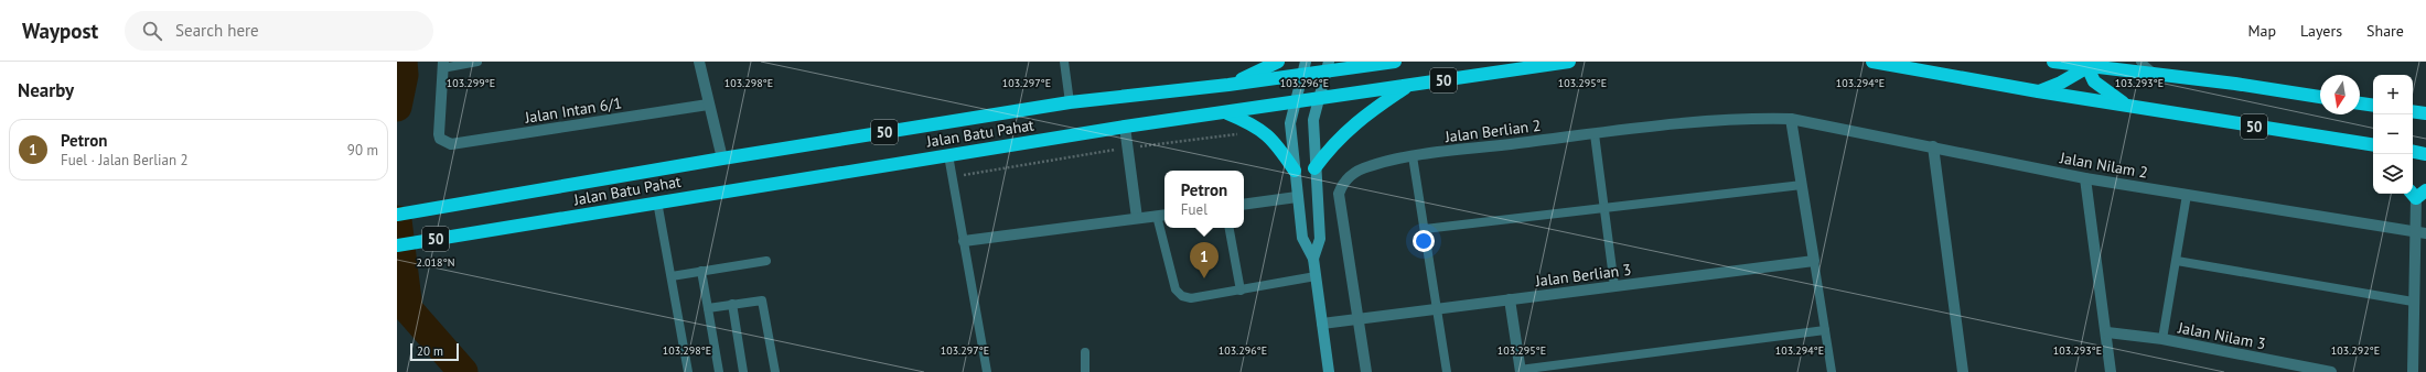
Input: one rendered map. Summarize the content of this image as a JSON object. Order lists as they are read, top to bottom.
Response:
{
  "streets": {
    "highway": ["50", "Jalan Batu Pahat"],
    "street": [
      "Jalan Intan 6/1",
      "Jalan Berlian 2",
      "Jalan Nilam 2",
      "Jalan Berlian 3",
      "Jalan Nilam 3"
    ]
  },
  "crossings": [
    ["Jalan Berlian 2", "Jalan Nilam 2"],
    ["Jalan Berlian 2", "Jalan Berlian 3"]
  ],
  "scale_bar": "20 m",
  "north": "bottom",
  "page": {
    "header": "Waypost",
    "search": "Search here",
    "nav": ["Map", "Layers", "Share"],
    "heading": "Nearby",
    "map_buttons": ["+", "−"],
    "list": [
      {
        "mark": "1",
        "name": "Petron",
        "note": "Fuel · Jalan Berlian 2",
        "value": "90 m"
      }
    ],
    "popup": ["Petron", "Fuel"],
    "pins": "1",
    "scale": "20 m"
  },
  "coordinates": [
    "103.299°E",
    "103.298°E",
    "103.297°E",
    "103.296°E",
    "103.295°E",
    "103.294°E",
    "103.293°E",
    "2.018°N",
    "103.292°E"
  ]
}
